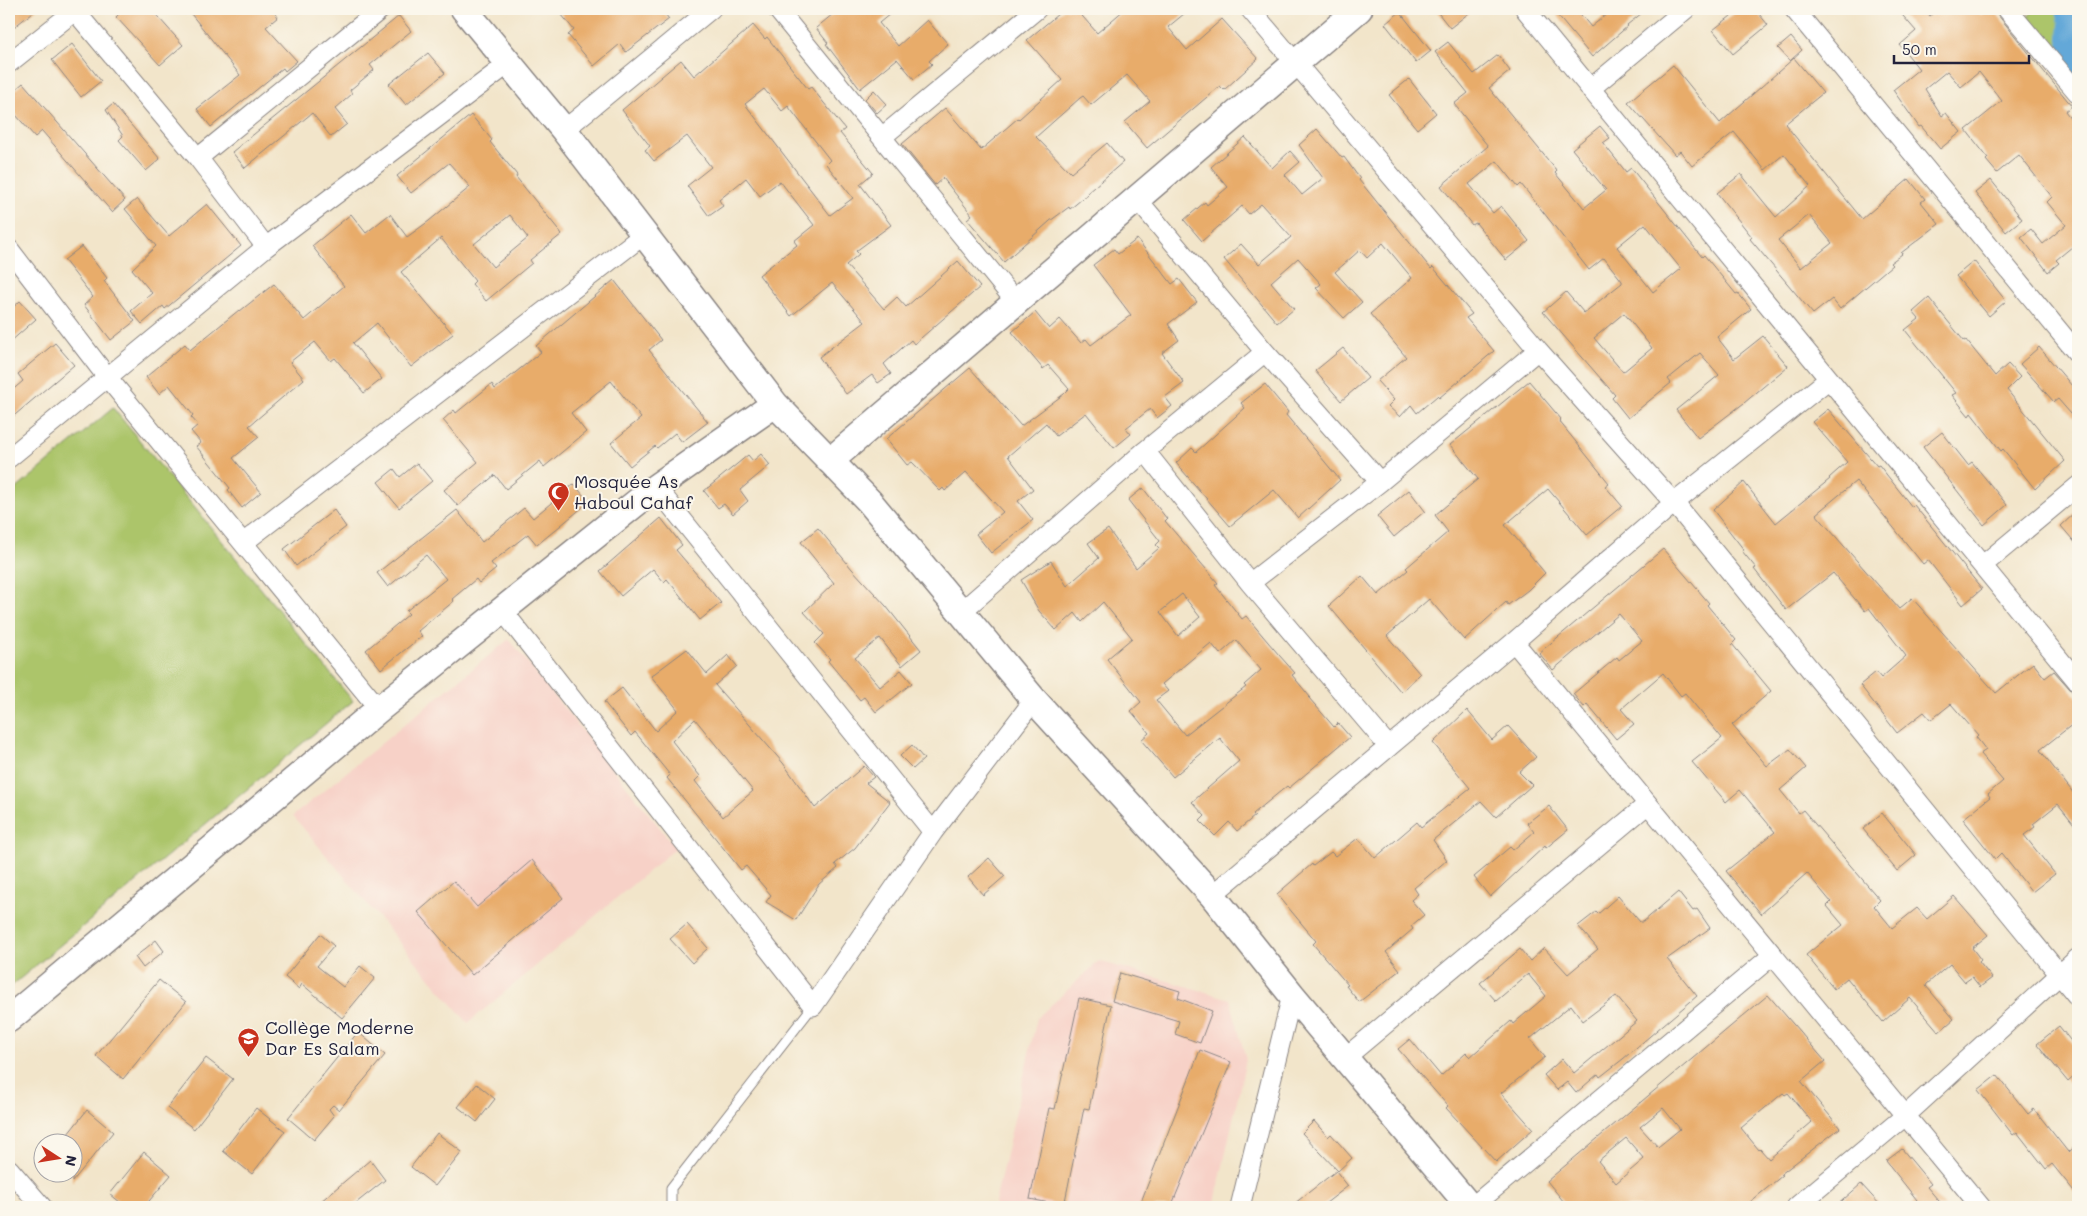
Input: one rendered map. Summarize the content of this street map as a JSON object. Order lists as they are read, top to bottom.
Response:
{
  "places": {
    "mosque": ["Mosquée As Haboul Cahaf"],
    "school or university": ["Collège Moderne Dar Es Salam"]
  },
  "scale_bar": "50 m",
  "north": "right"
}
